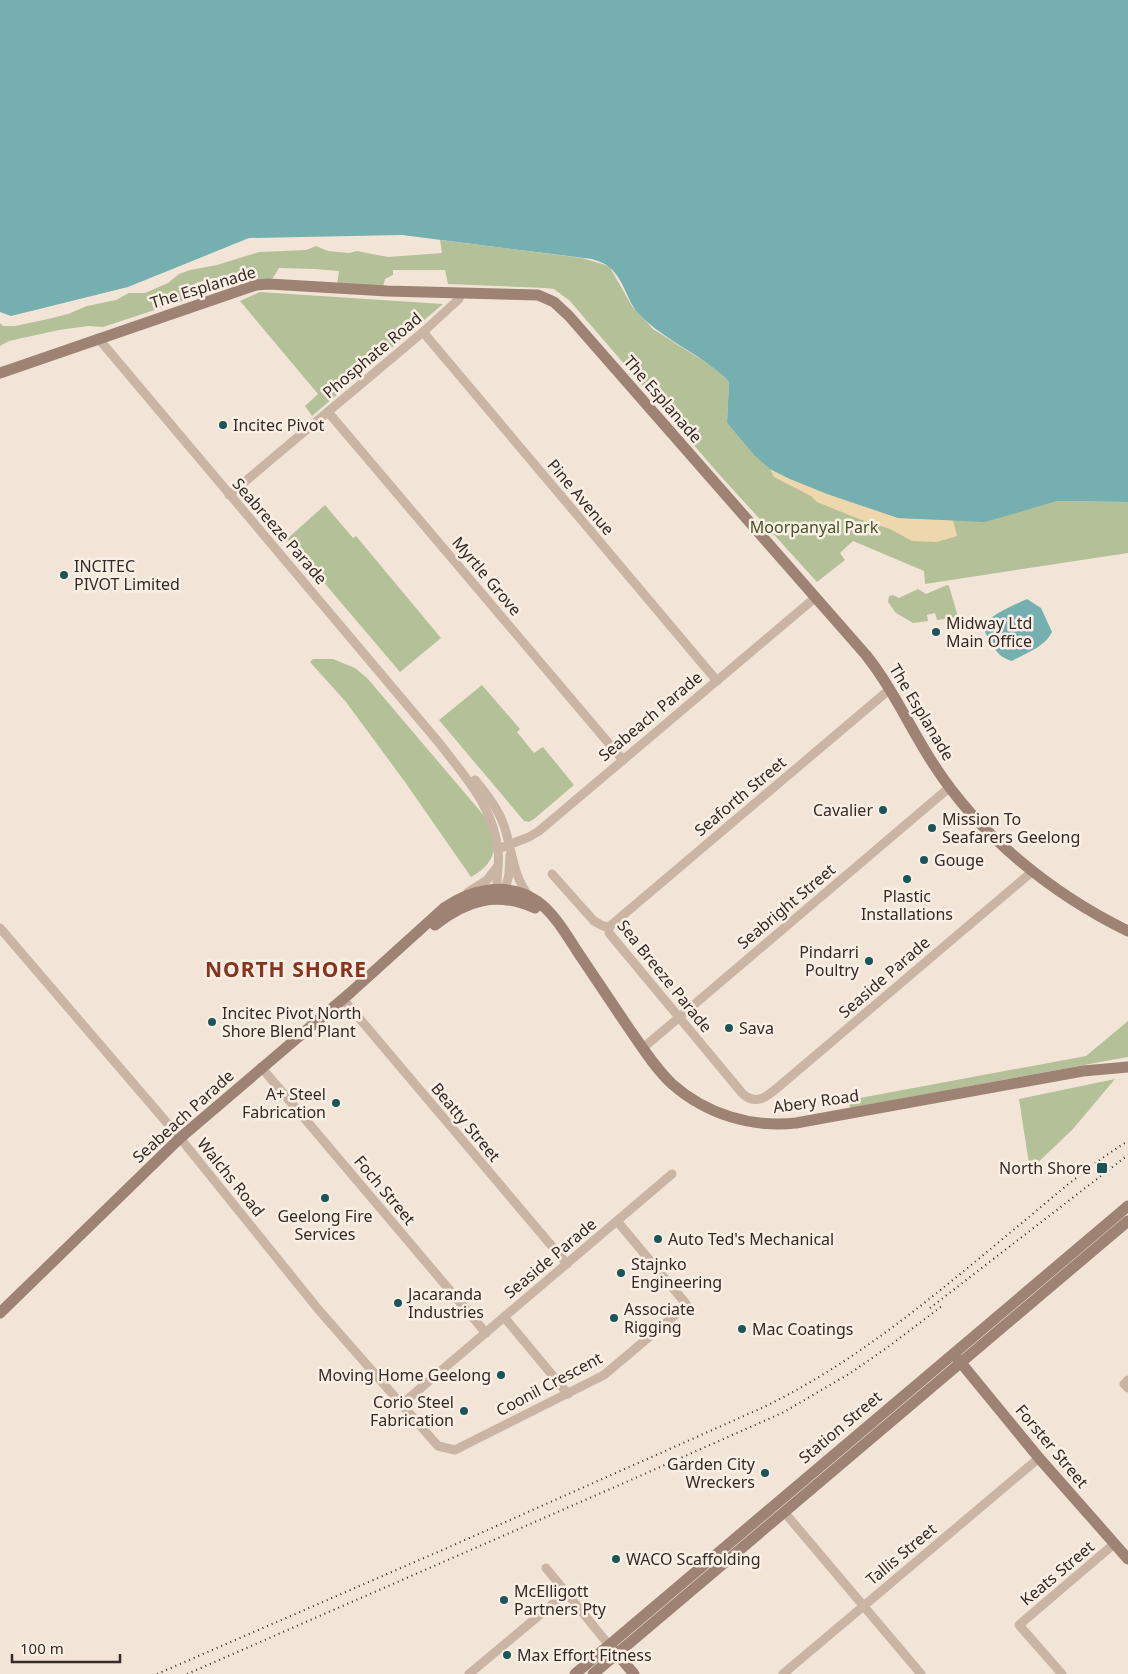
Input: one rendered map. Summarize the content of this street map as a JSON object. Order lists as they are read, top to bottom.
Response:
{
  "streets": {
    "main road": [
      "The Esplanade",
      "Seabeach Parade",
      "Abery Road",
      "Station Street",
      "Forster Street"
    ],
    "street": [
      "Phosphate Road",
      "Pine Avenue",
      "Seabreeze Parade",
      "Myrtle Grove",
      "Seaforth Street",
      "Seabright Street",
      "Sea Breeze Parade",
      "Seaside Parade",
      "Beatty Street",
      "Walchs Road",
      "Foch Street",
      "Coonil Crescent",
      "Tallis Street",
      "Keats Street"
    ]
  },
  "crossings": [
    ["The Esplanade", "Phosphate Road"],
    ["The Esplanade", "Seabreeze Parade"],
    ["The Esplanade", "Seabeach Parade"],
    ["The Esplanade", "Seaforth Street"],
    ["The Esplanade", "Seabright Street"],
    ["The Esplanade", "Seaside Parade"],
    ["Phosphate Road", "Pine Avenue"],
    ["Phosphate Road", "Seabreeze Parade"],
    ["Phosphate Road", "Myrtle Grove"],
    ["Pine Avenue", "Seabeach Parade"],
    ["Seabreeze Parade", "Seabeach Parade"],
    ["Seabreeze Parade", "Abery Road"],
    ["Myrtle Grove", "Seabeach Parade"],
    ["Seabeach Parade", "Abery Road"],
    ["Seabeach Parade", "Beatty Street"],
    ["Seabeach Parade", "Walchs Road"],
    ["Seabeach Parade", "Foch Street"],
    ["Seaforth Street", "Sea Breeze Parade"],
    ["Seabright Street", "Sea Breeze Parade"],
    ["Seabright Street", "Abery Road"],
    ["Sea Breeze Parade", "Seaside Parade"],
    ["Seaside Parade", "Beatty Street"],
    ["Seaside Parade", "Walchs Road"],
    ["Seaside Parade", "Foch Street"],
    ["Seaside Parade", "Coonil Crescent"],
    ["Walchs Road", "Coonil Crescent"],
    ["Station Street", "Forster Street"],
    ["Forster Street", "Tallis Street"],
    ["Forster Street", "Keats Street"]
  ],
  "districts": ["NORTH SHORE"],
  "parks": ["Moorpanyal Park"],
  "places": {
    "other": [
      "Incitec Pivot",
      "INCITEC PIVOT Limited",
      "Midway Ltd Main Office",
      "Cavalier",
      "Mission To Seafarers Geelong",
      "Gouge",
      "Plastic Installations",
      "Pindarri Poultry",
      "Incitec Pivot North Shore Blend Plant",
      "Sava",
      "A+ Steel Fabrication",
      "Geelong Fire Services",
      "Auto Ted's Mechanical",
      "Stajnko Engineering",
      "Jacaranda Industries",
      "Associate Rigging",
      "Mac Coatings",
      "Moving Home Geelong",
      "Corio Steel Fabrication",
      "Garden City Wreckers",
      "WACO Scaffolding",
      "McElligott Partners Pty",
      "Max Effort Fitness"
    ],
    "transit": ["North Shore"]
  },
  "scale_bar": "100 m"
}
